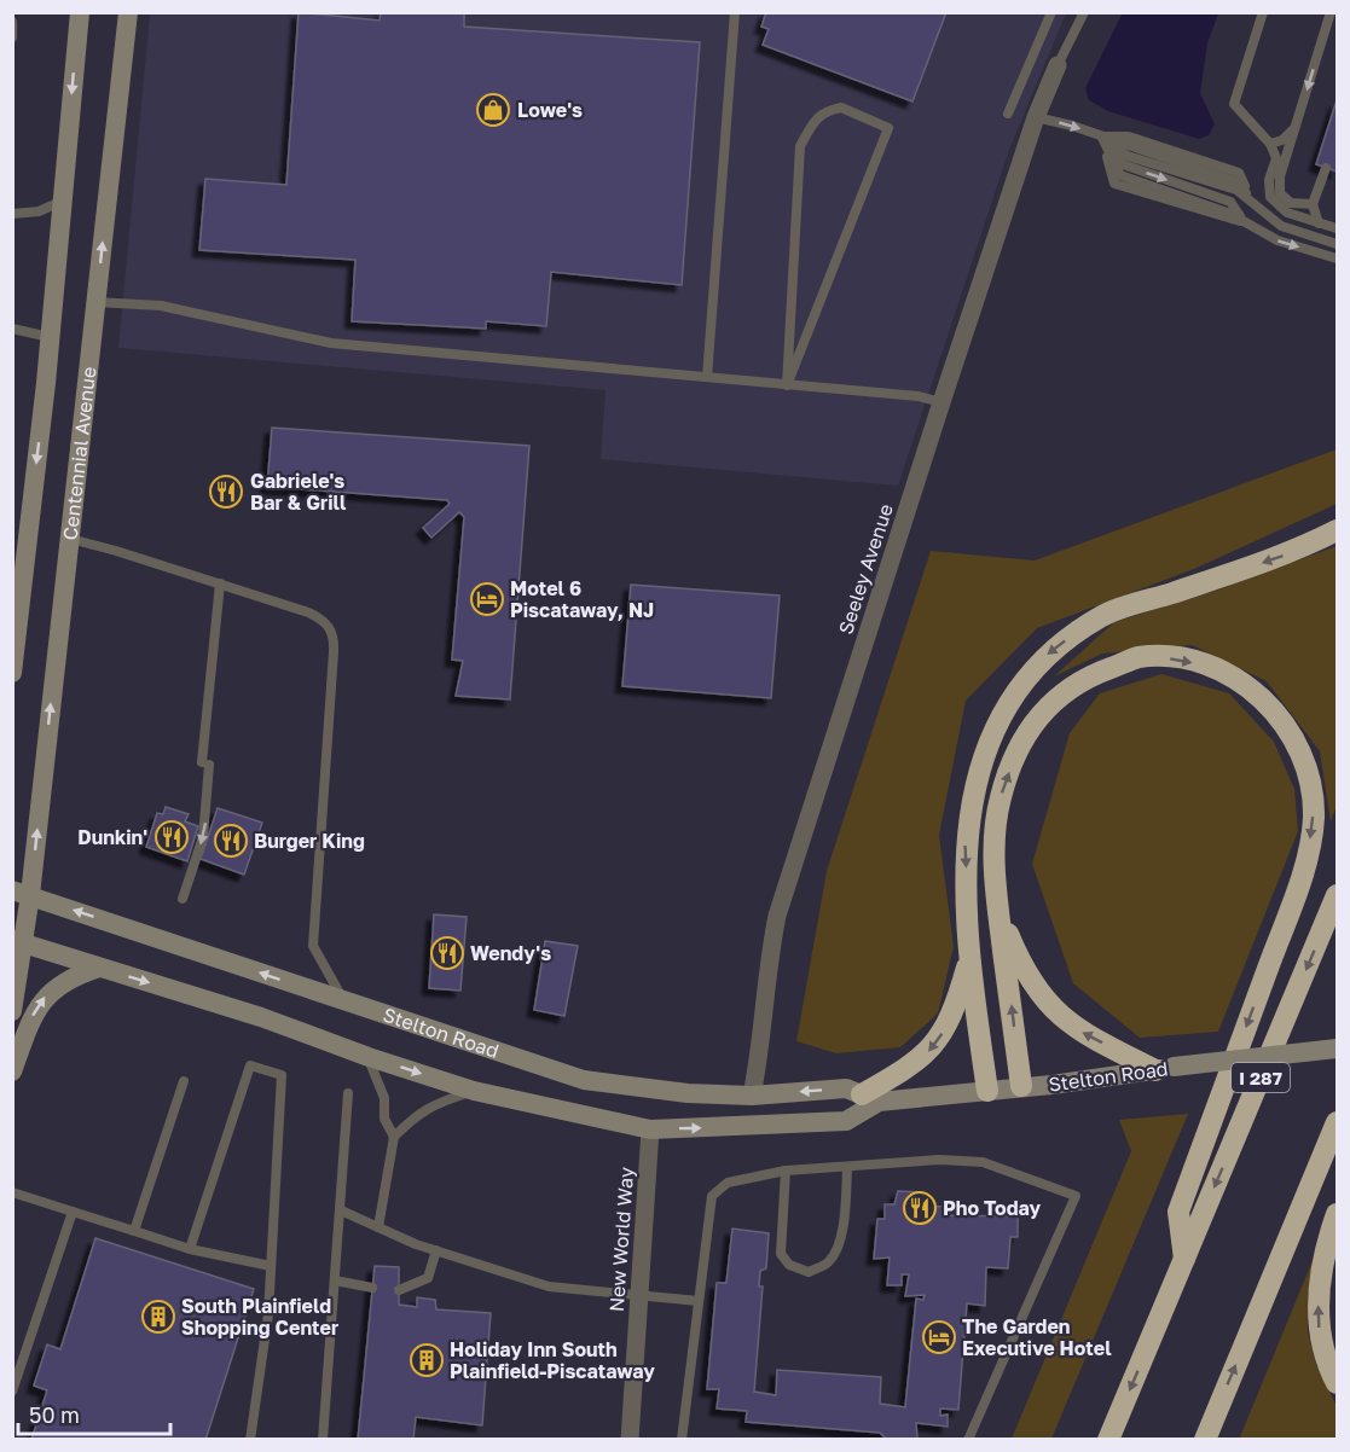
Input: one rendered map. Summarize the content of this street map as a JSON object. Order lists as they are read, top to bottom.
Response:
{
  "streets": {
    "highway": ["I 287"],
    "main road": ["Centennial Avenue", "Stelton Road"],
    "street": ["Seeley Avenue", "New World Way"]
  },
  "crossings": [
    ["Centennial Avenue", "Stelton Road"],
    ["Seeley Avenue", "Stelton Road"],
    ["Stelton Road", "New World Way"]
  ],
  "places": {
    "shop": ["Lowe's"],
    "restaurant": [
      "Gabriele's Bar & Grill",
      "Dunkin'",
      "Burger King",
      "Wendy's",
      "Pho Today"
    ],
    "hotel": ["Motel 6 Piscataway, NJ", "The Garden Executive Hotel"],
    "building": ["South Plainfield Shopping Center", "Holiday Inn South Plainfield-Piscataway"]
  },
  "scale_bar": "50 m"
}
